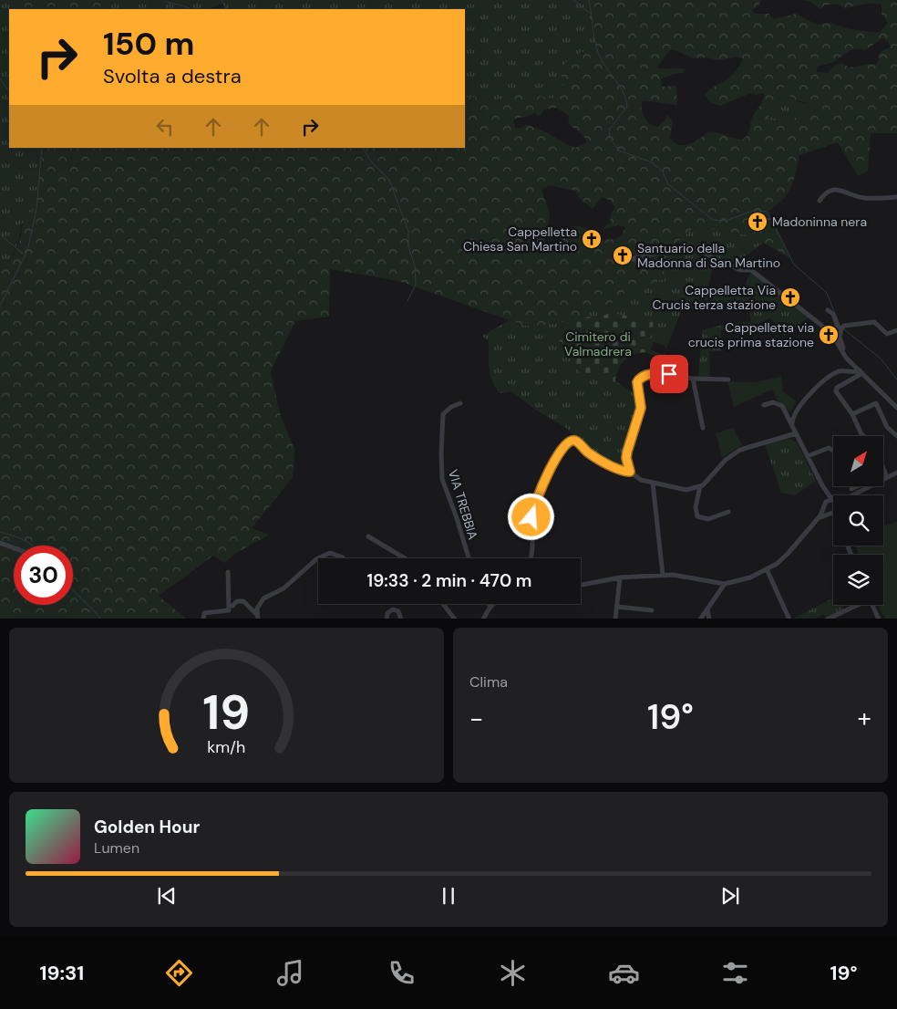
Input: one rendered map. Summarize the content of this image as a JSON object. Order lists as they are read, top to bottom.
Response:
{
  "streets": {
    "street": ["VIA TREBBIA"]
  },
  "parks": ["Cimitero di Valmadrera"],
  "places": {
    "church": [
      "Madoninna nera",
      "Cappelletta Chiesa San Martino",
      "Santuario della Madonna di San Martino",
      "Cappelletta Via Crucis terza stazione",
      "Cappelletta via crucis prima stazione"
    ]
  },
  "north": "top right",
  "page": {
    "turn": ["150 m", "Svolta a destra"],
    "limit": "30",
    "trip": "19:33 · 2 min · 470 m",
    "tile": "Clima",
    "heat": ["−", "19°", "+"],
    "song": ["Golden Hour", "Lumen"],
    "tabs": ["19:31", "19°"],
    "gauge": ["19", "km/h"]
  }
}
